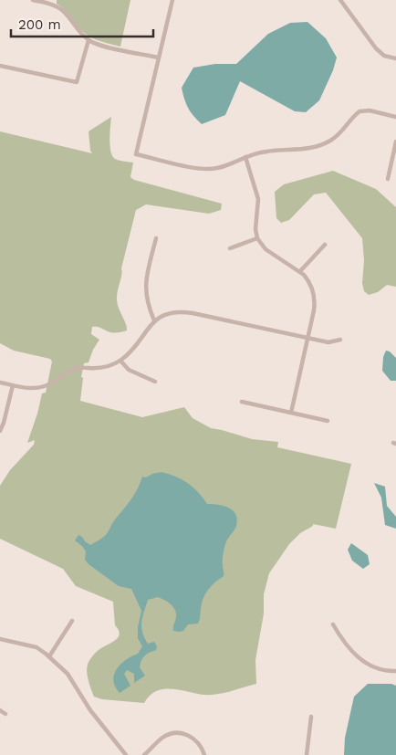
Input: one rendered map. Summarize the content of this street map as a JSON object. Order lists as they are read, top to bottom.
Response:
{
  "scale_bar": "200 m"
}
